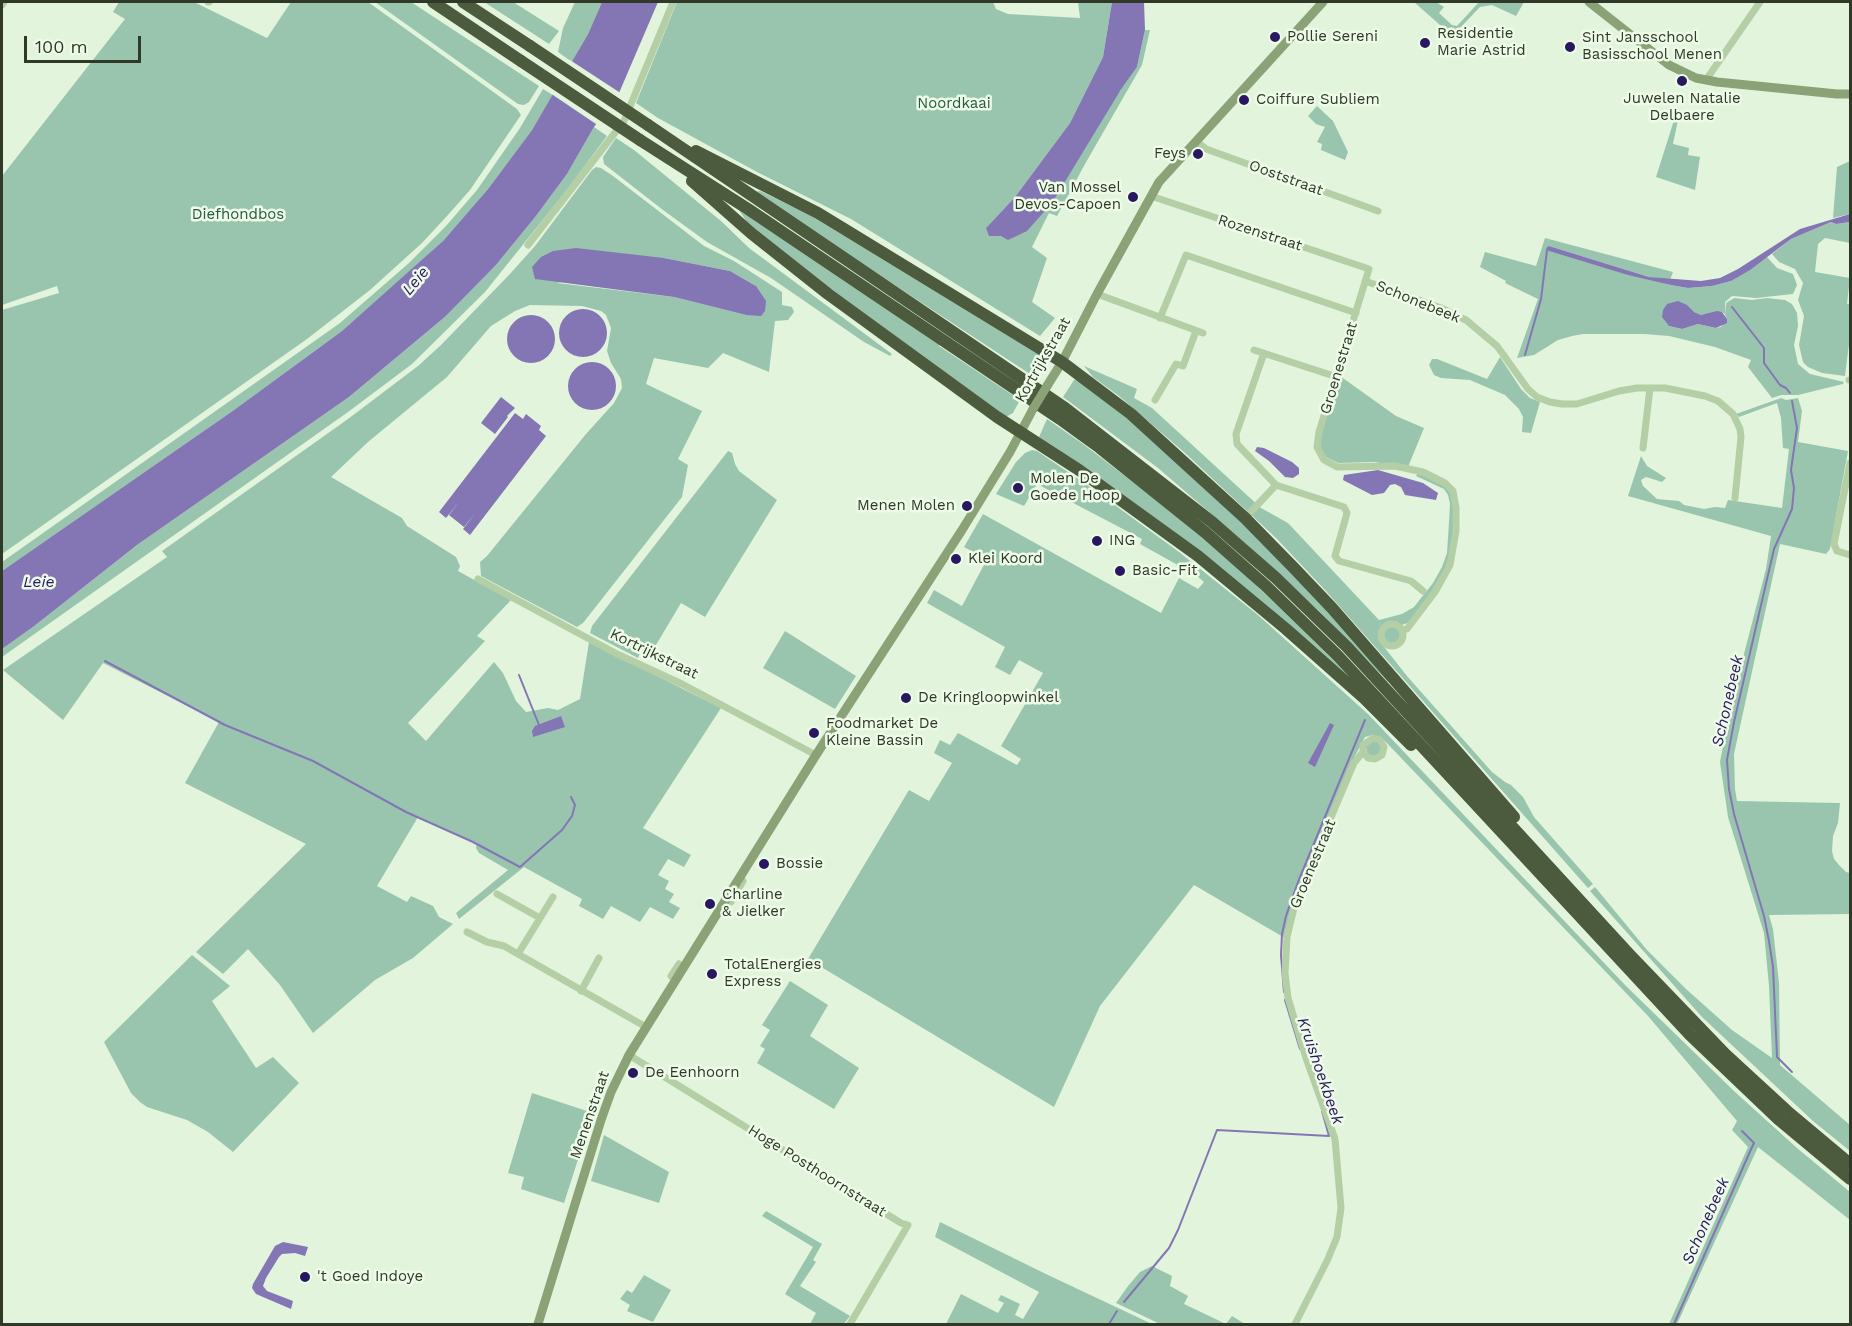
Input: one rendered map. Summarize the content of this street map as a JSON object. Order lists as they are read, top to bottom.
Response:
{
  "streets": {
    "main road": ["Kortrijkstraat", "Menenstraat"],
    "street": [
      "Ooststraat",
      "Rozenstraat",
      "Schonebeek",
      "Groenestraat",
      "Hoge Posthoornstraat"
    ]
  },
  "crossings": [
    ["Ooststraat", "Kortrijkstraat"],
    ["Rozenstraat", "Kortrijkstraat"],
    ["Rozenstraat", "Groenestraat"],
    ["Schonebeek", "Groenestraat"],
    ["Kortrijkstraat", "Menenstraat"],
    ["Menenstraat", "Hoge Posthoornstraat"]
  ],
  "water": ["Leie", "Schonebeek", "Kruishoekbeek"],
  "parks": ["Noordkaai", "Diefhondbos"],
  "places": [
    "Pollie Sereni",
    "Residentie Marie Astrid",
    "Sint Jansschool Basisschool Menen",
    "Juwelen Natalie Delbaere",
    "Coiffure Subliem",
    "Feys",
    "Van Mossel Devos-Capoen",
    "Molen De Goede Hoop",
    "Menen Molen",
    "ING",
    "Klei Koord",
    "Basic-Fit",
    "De Kringloopwinkel",
    "Foodmarket De Kleine Bassin",
    "Bossie",
    "Charline & Jielker",
    "TotalEnergies Express",
    "De Eenhoorn",
    "'t Goed Indoye"
  ],
  "scale_bar": "100 m"
}
